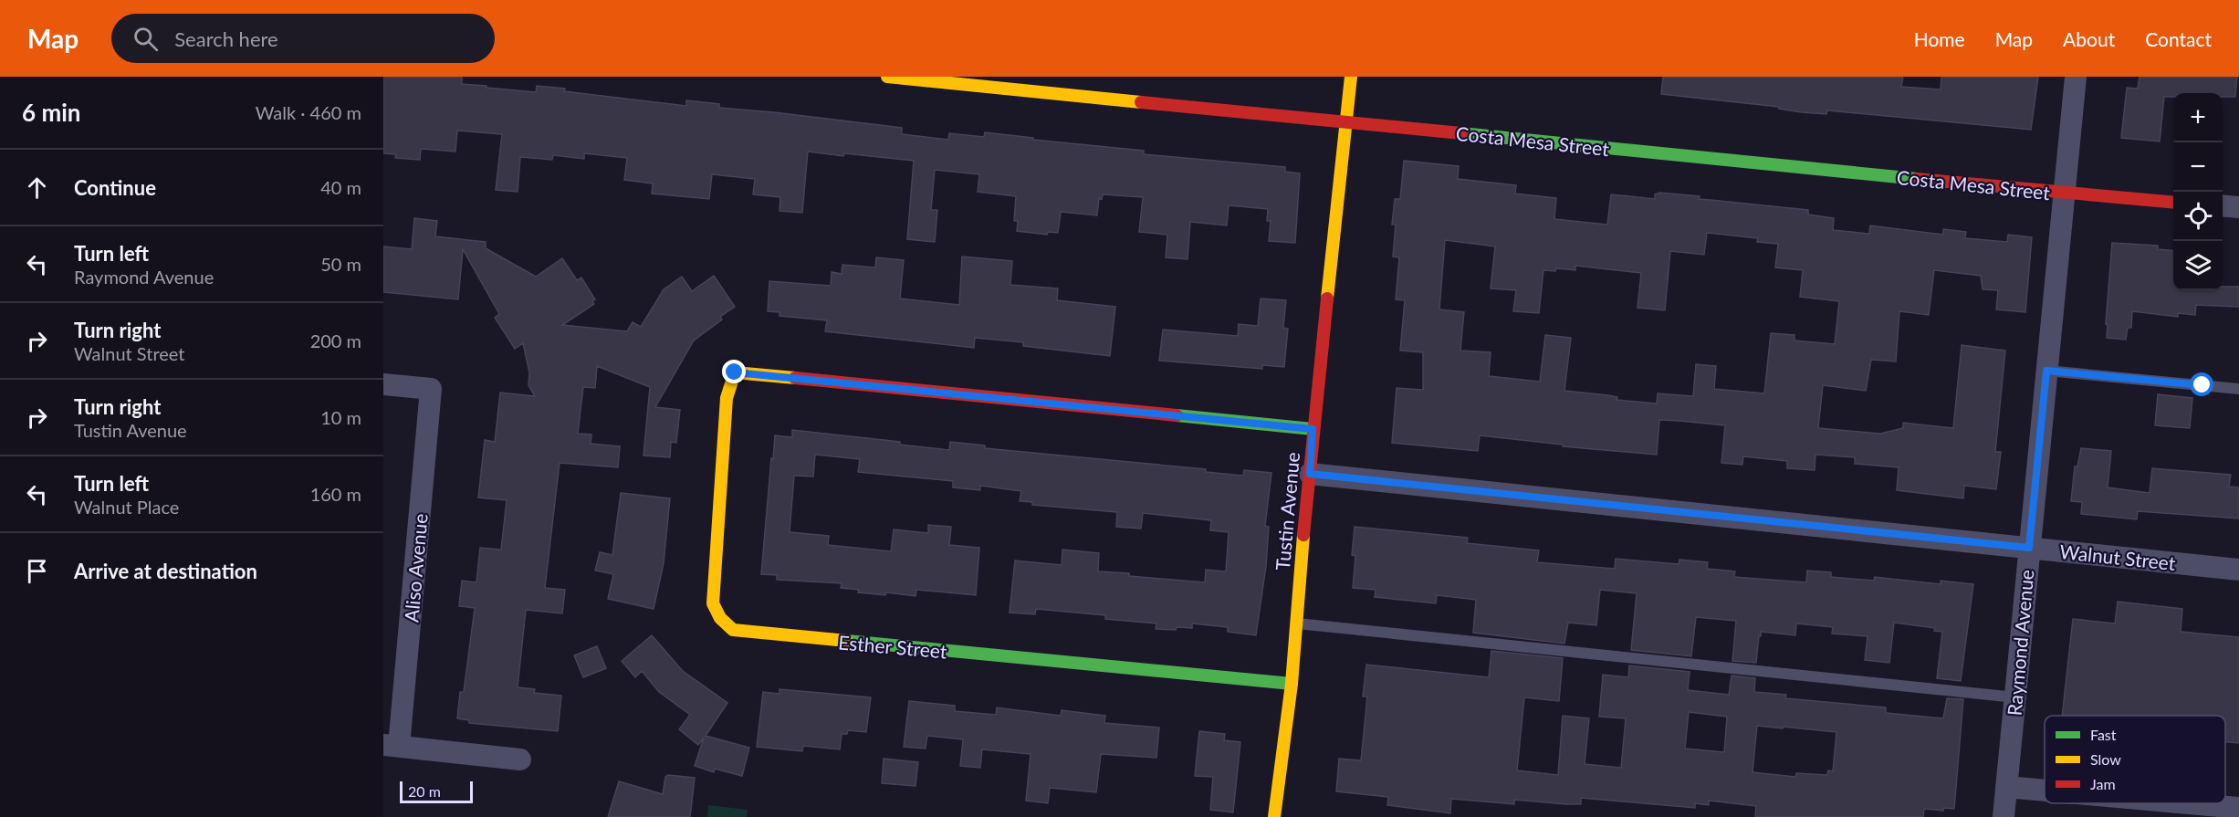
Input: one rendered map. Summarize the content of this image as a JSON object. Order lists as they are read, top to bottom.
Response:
{
  "streets": {
    "street": [
      "Costa Mesa Street",
      "Tustin Avenue",
      "Walnut Street",
      "Aliso Avenue",
      "Raymond Avenue",
      "Esther Street"
    ]
  },
  "crossings": [
    ["Costa Mesa Street", "Tustin Avenue"],
    ["Costa Mesa Street", "Raymond Avenue"],
    ["Tustin Avenue", "Walnut Street"],
    ["Tustin Avenue", "Esther Street"],
    ["Walnut Street", "Raymond Avenue"]
  ],
  "legend": ["Fast", "Slow", "Jam"],
  "scale_bar": "20 m",
  "page": {
    "header": "Map",
    "search": "Search here",
    "nav": [
      "Home",
      "Map",
      "About",
      "Contact"
    ],
    "heading": ["6 min", "Walk · 460 m"],
    "map_buttons": ["+", "−"],
    "list": [
      ["Continue", "40 m"],
      ["Turn left", "Raymond Avenue", "50 m"],
      ["Turn right", "Walnut Street", "200 m"],
      ["Turn right", "Tustin Avenue", "10 m"],
      ["Turn left", "Walnut Place", "160 m"],
      "Arrive at destination"
    ],
    "scale": "20 m"
  }
}
